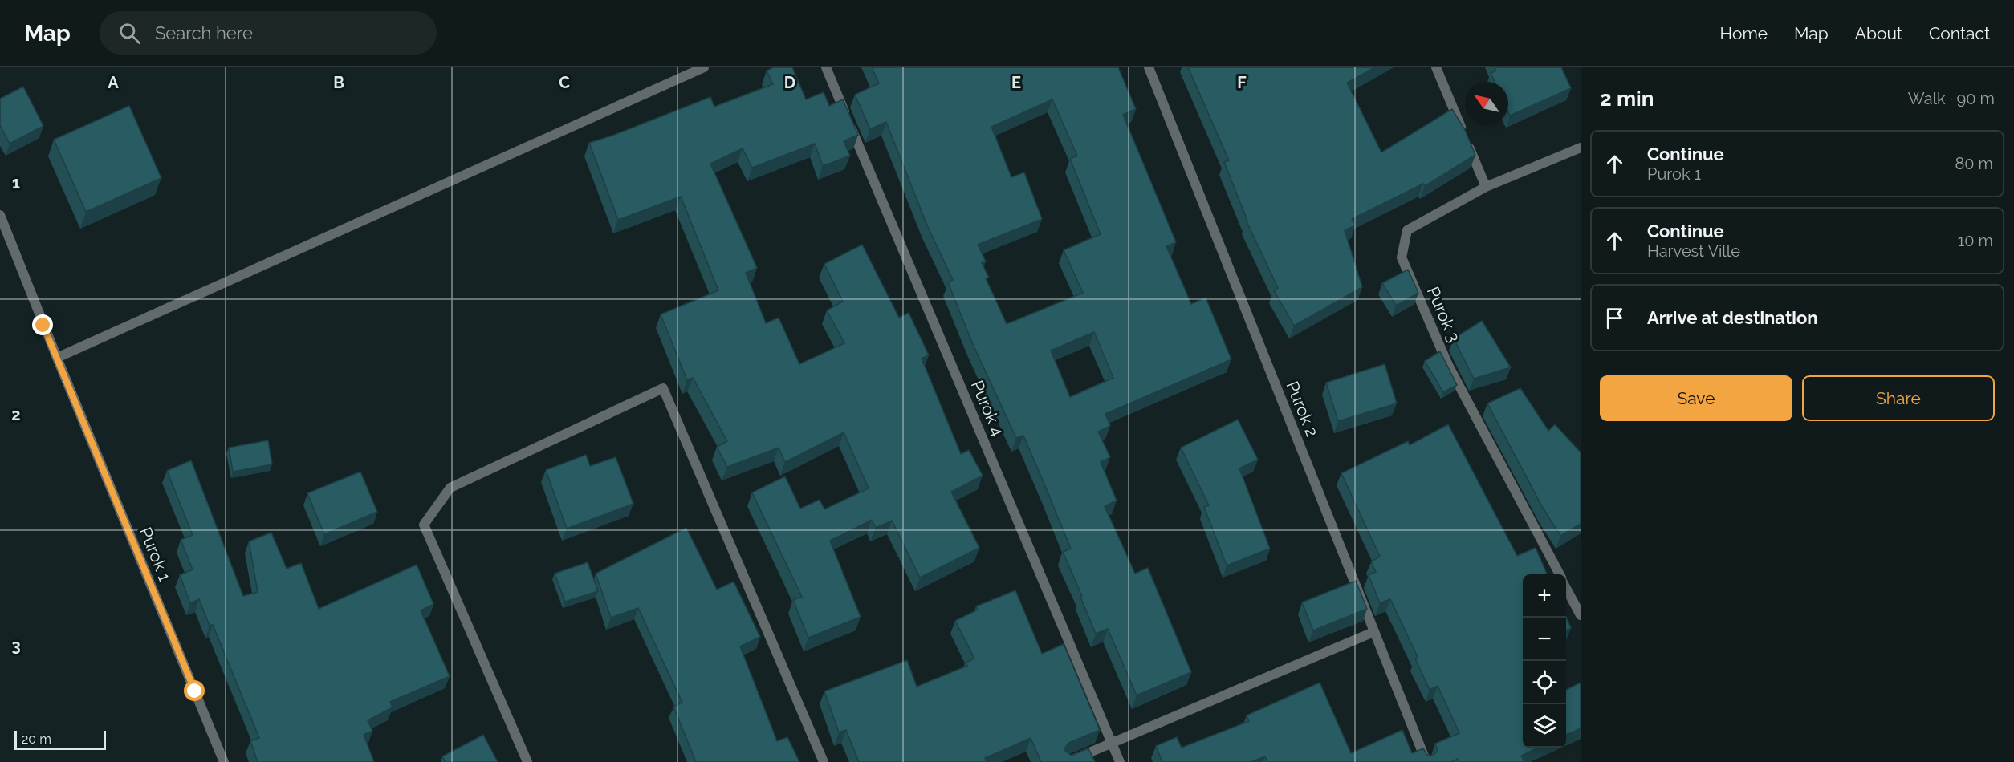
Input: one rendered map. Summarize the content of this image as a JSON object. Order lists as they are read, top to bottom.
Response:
{
  "streets": {
    "street": [
      "Purok 3",
      "Purok 4",
      "Purok 2",
      "Purok 1"
    ]
  },
  "scale_bar": "20 m",
  "north": "top left",
  "page": {
    "header": "Map",
    "search": "Search here",
    "nav": [
      "Home",
      "Map",
      "About",
      "Contact"
    ],
    "heading": ["2 min", "Walk · 90 m"],
    "list": [
      ["Continue", "Purok 1", "80 m"],
      ["Continue", "Harvest Ville", "10 m"],
      "Arrive at destination"
    ],
    "buttons": ["Save", "Share"],
    "map_buttons": ["+", "−"],
    "scale": "20 m"
  },
  "grid": {
    "columns": [
      "A",
      "B",
      "C",
      "D",
      "E",
      "F"
    ],
    "rows": ["1", "2", "3"]
  }
}
